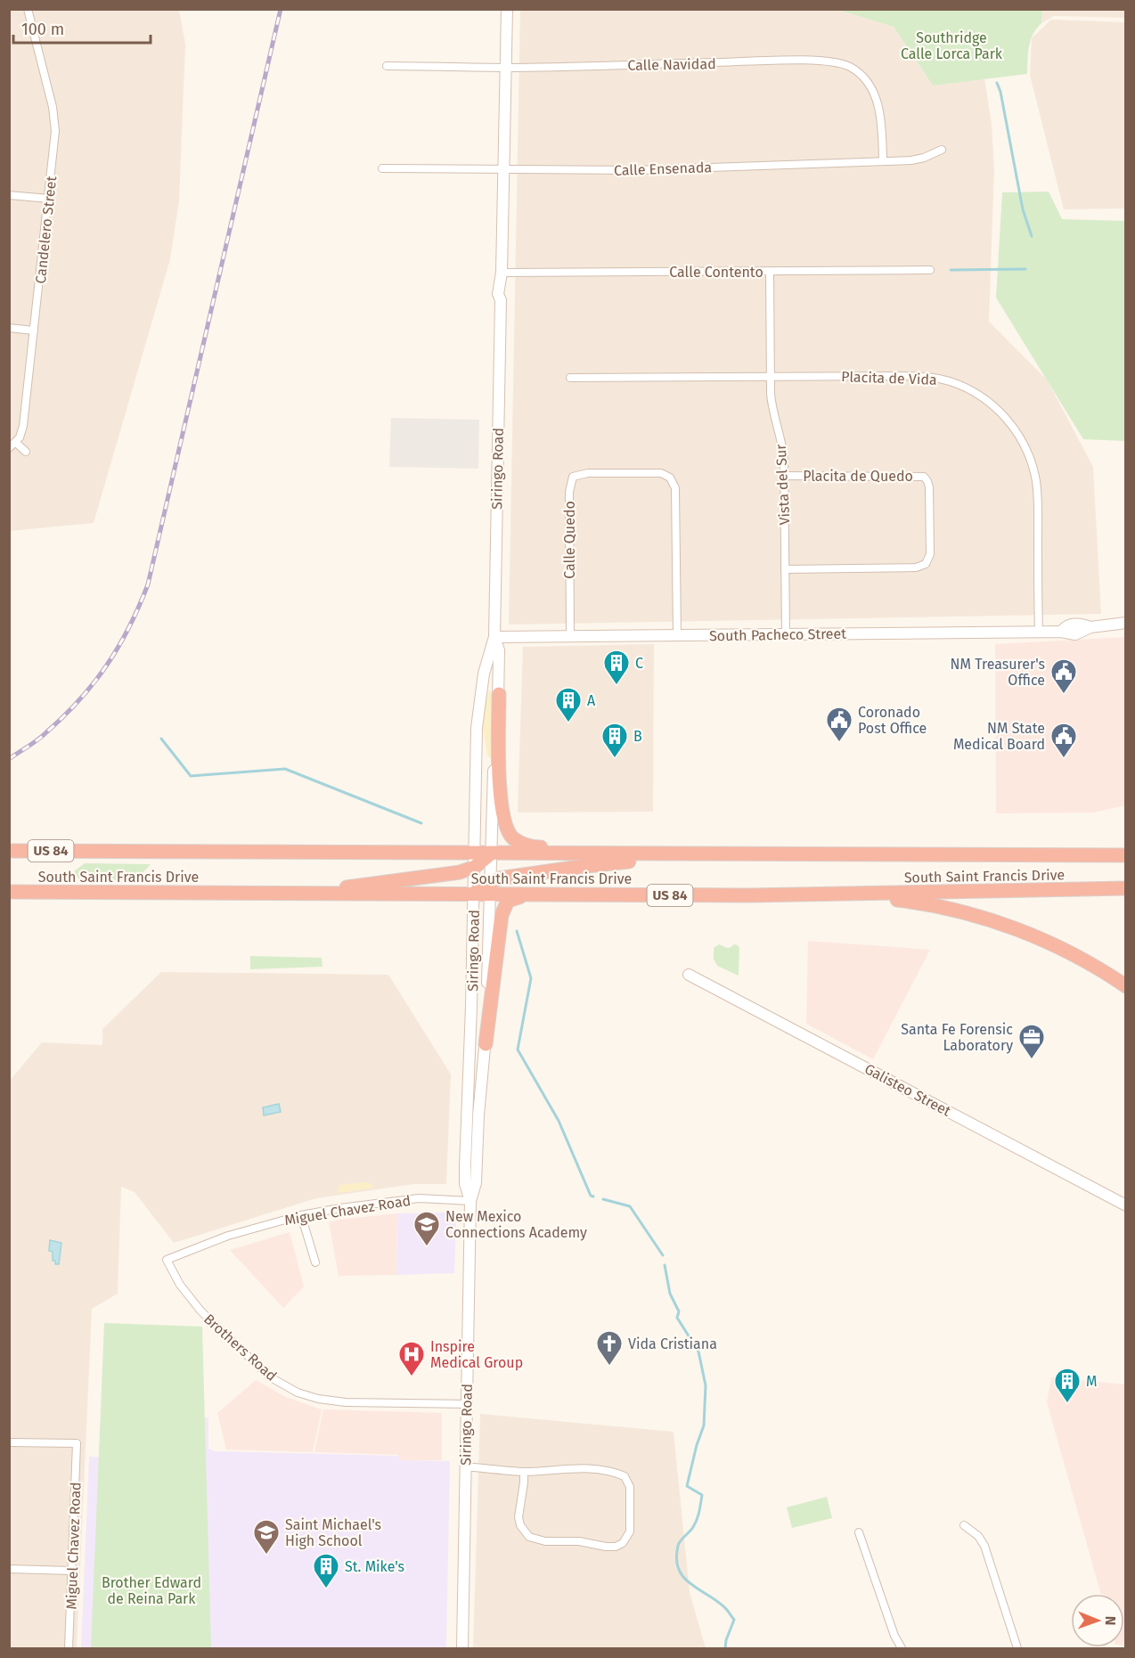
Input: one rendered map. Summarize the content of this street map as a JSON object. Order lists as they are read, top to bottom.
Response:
{
  "streets": {
    "highway": ["US 84", "South Saint Francis Drive"],
    "street": [
      "Calle Navidad",
      "Calle Ensenada",
      "Candelero Street",
      "Calle Contento",
      "Placita de Vida",
      "Siringo Road",
      "Placita de Quedo",
      "Vista del Sur",
      "Calle Quedo",
      "South Pacheco Street",
      "Galisteo Street",
      "Miguel Chavez Road",
      "Brothers Road"
    ]
  },
  "crossings": [
    ["Calle Navidad", "Calle Ensenada"],
    ["Calle Navidad", "Siringo Road"],
    ["Calle Ensenada", "Siringo Road"],
    ["Calle Contento", "Siringo Road"],
    ["Calle Contento", "Vista del Sur"],
    ["Placita de Vida", "Vista del Sur"],
    ["Placita de Vida", "South Pacheco Street"],
    ["Siringo Road", "South Pacheco Street"],
    ["Siringo Road", "South Saint Francis Drive"],
    ["Siringo Road", "Miguel Chavez Road"],
    ["Siringo Road", "Brothers Road"],
    ["Placita de Quedo", "Vista del Sur"],
    ["Vista del Sur", "South Pacheco Street"],
    ["Calle Quedo", "South Pacheco Street"],
    ["Miguel Chavez Road", "Brothers Road"]
  ],
  "parks": ["Southridge Calle Lorca Park", "Brother Edward de Reina Park"],
  "places": {
    "building": [
      "C",
      "A",
      "B",
      "M",
      "St. Mike's"
    ],
    "public building": ["NM Treasurer's Office", "Coronado Post Office", "NM State Medical Board"],
    "office": ["Santa Fe Forensic Laboratory"],
    "school or university": ["New Mexico Connections Academy", "Saint Michael's High School"],
    "church": ["Vida Cristiana"],
    "hospital": ["Inspire Medical Group"]
  },
  "scale_bar": "100 m",
  "north": "right"
}
